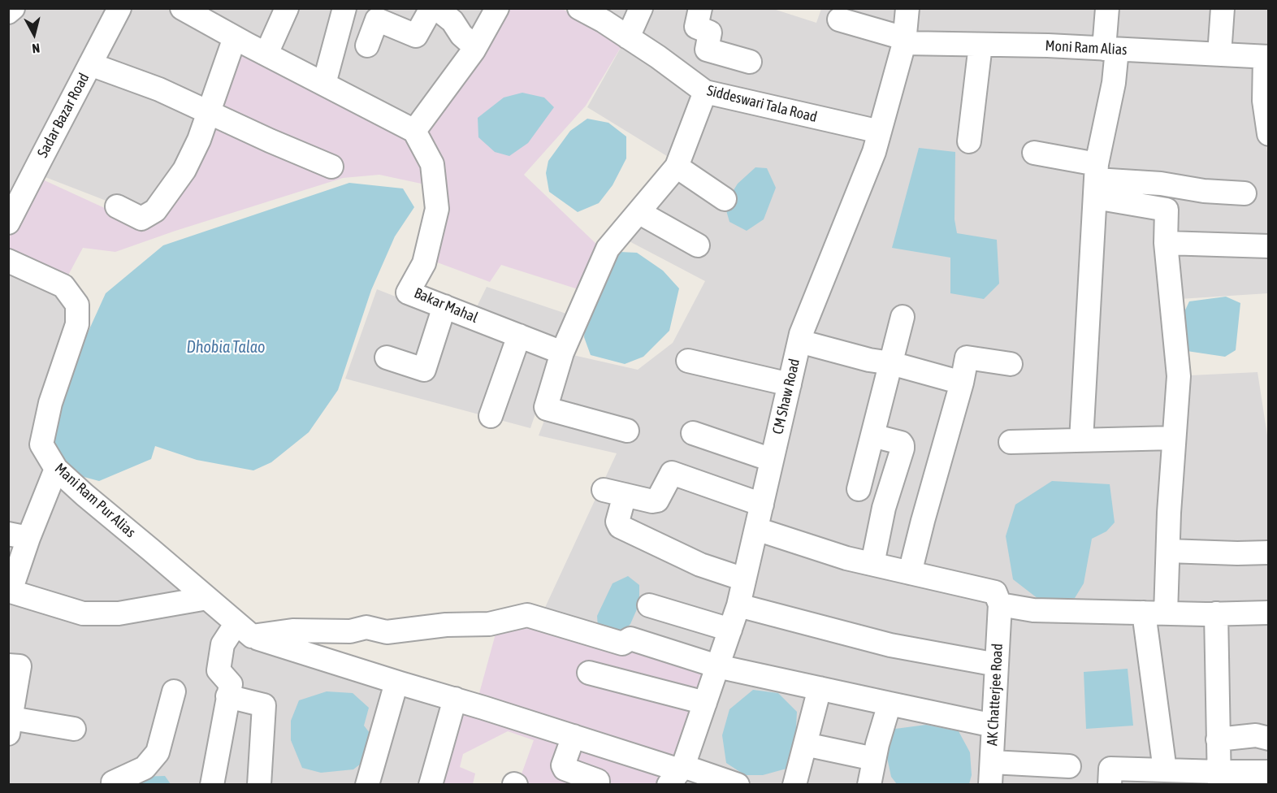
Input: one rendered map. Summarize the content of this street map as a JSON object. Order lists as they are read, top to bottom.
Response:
{
  "streets": {
    "street": [
      "Moni Ram Alias",
      "Siddeswari Tala Road",
      "Sadar Bazar Road",
      "Bakar Mahal",
      "CM Shaw Road",
      "Mani Ram Pur Alias",
      "AK Chatterjee Road"
    ]
  },
  "crossings": [
    ["Moni Ram Alias", "CM Shaw Road"],
    ["Siddeswari Tala Road", "CM Shaw Road"]
  ],
  "water": ["Dhobia Talao"],
  "north": "bottom"
}
